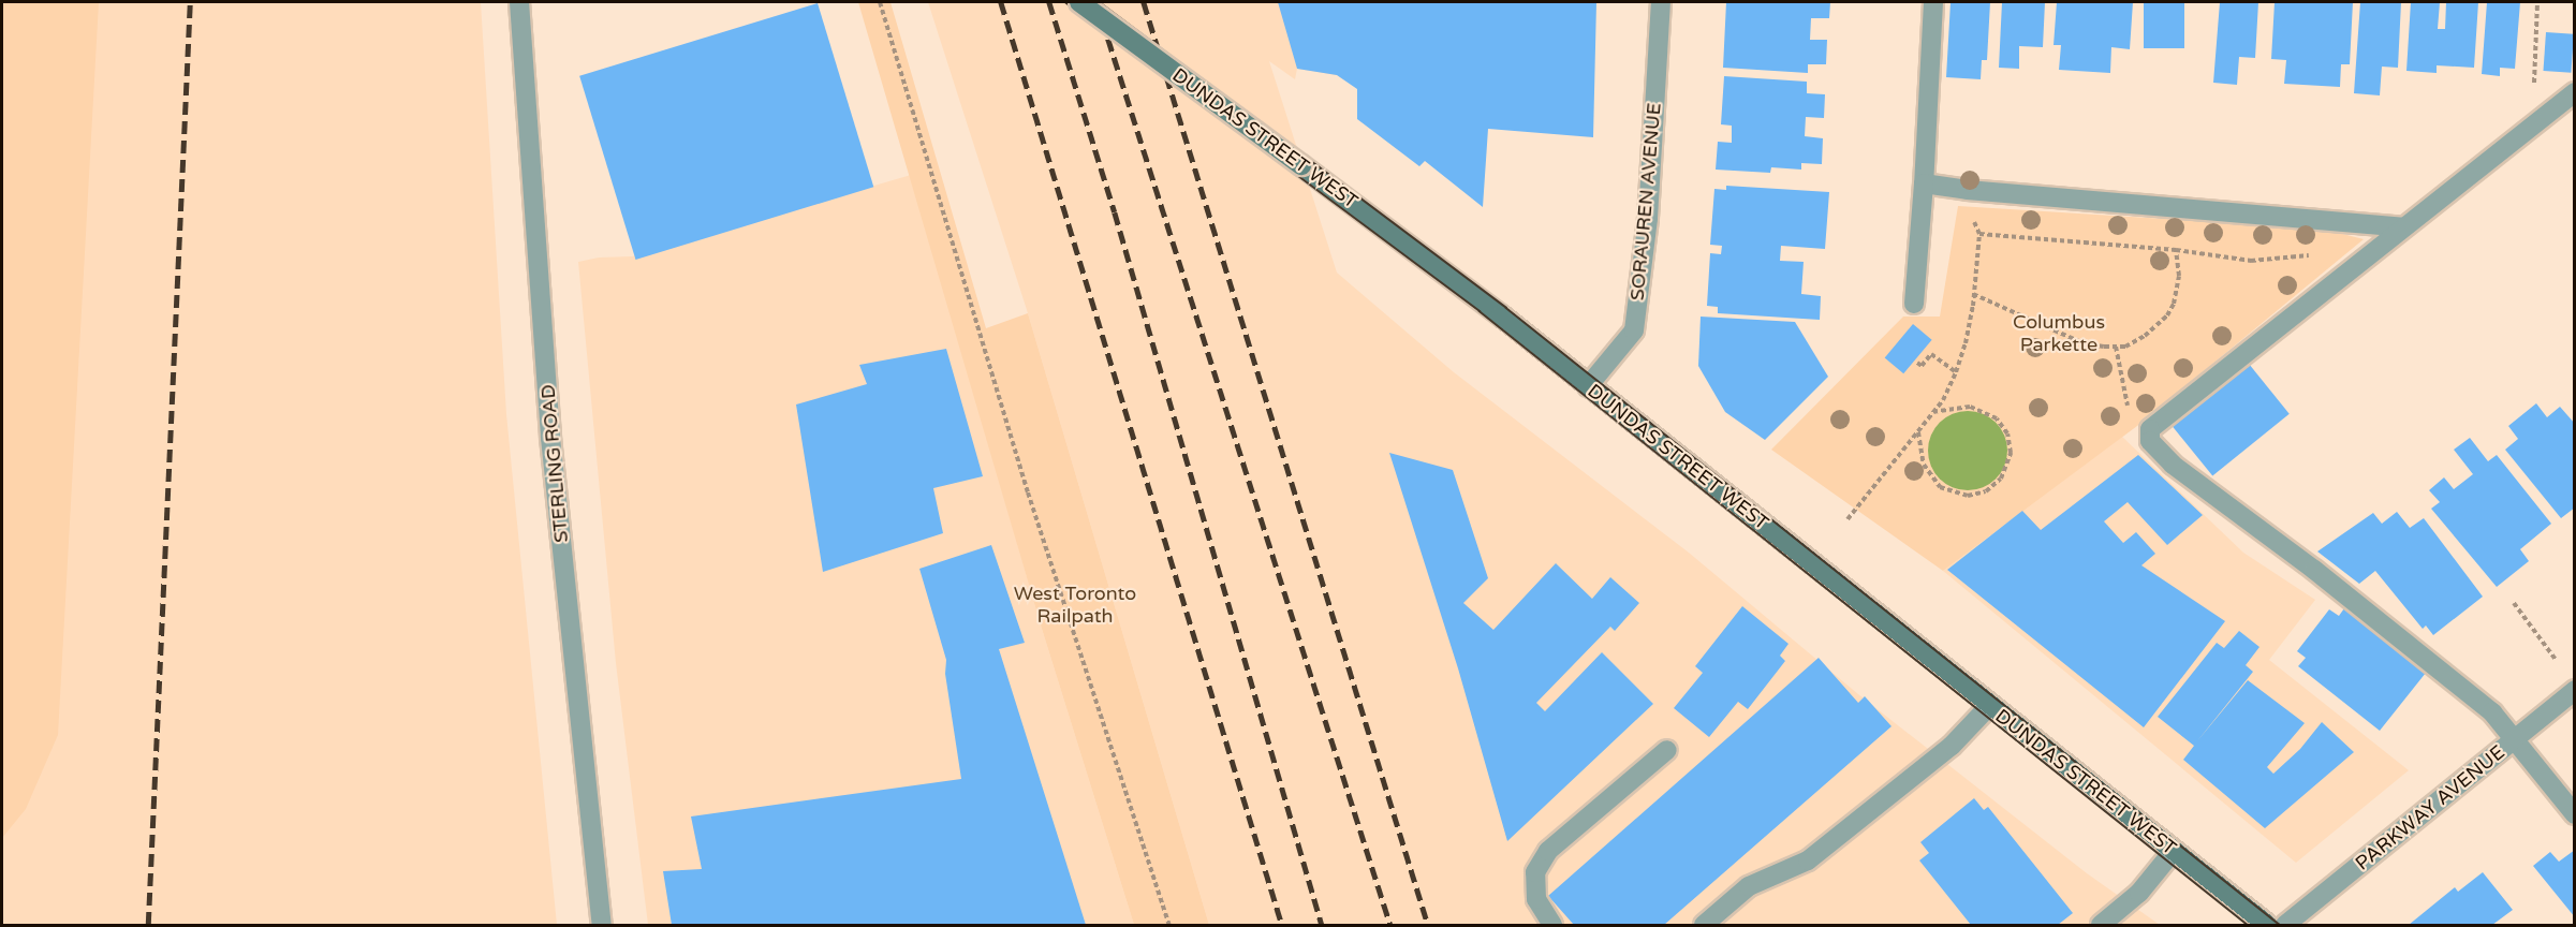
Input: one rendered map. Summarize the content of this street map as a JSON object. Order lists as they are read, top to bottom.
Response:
{
  "streets": {
    "main road": ["DUNDAS STREET WEST"],
    "street": ["SORAUREN AVENUE", "STERLING ROAD", "PARKWAY AVENUE"]
  },
  "crossings": [
    ["DUNDAS STREET WEST", "SORAUREN AVENUE"]
  ],
  "parks": ["Columbus Parkette", "West Toronto Railpath"]
}
